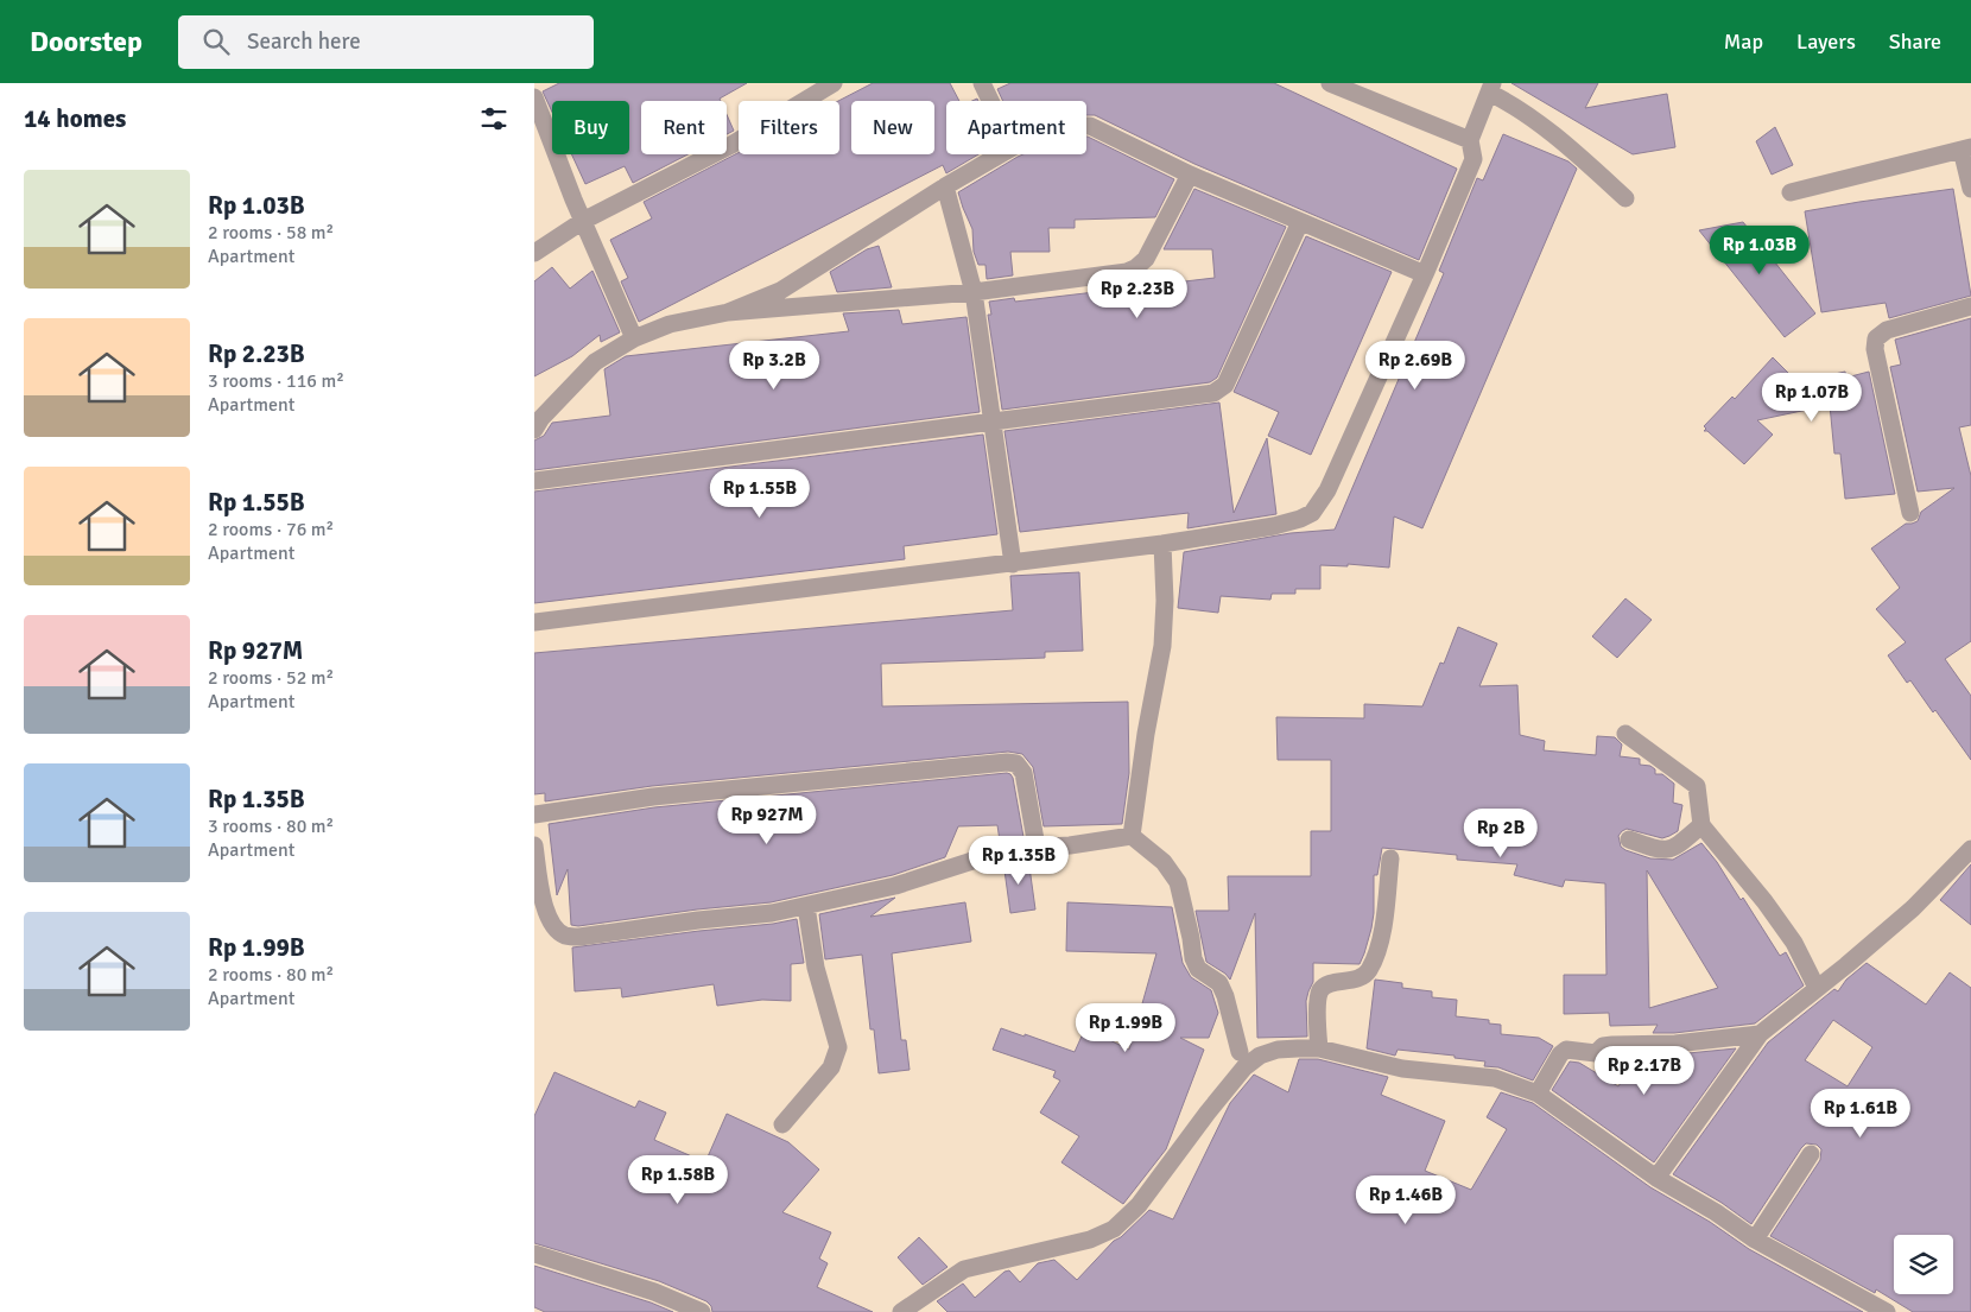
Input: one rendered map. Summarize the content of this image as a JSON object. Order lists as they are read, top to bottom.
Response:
{
  "page": {
    "header": "Doorstep",
    "search": "Search here",
    "nav": ["Map", "Layers", "Share"],
    "heading": "14 homes",
    "chip": [
      "Buy",
      "Rent",
      "Filters",
      "New",
      "Apartment"
    ],
    "list": [
      {
        "name": "Rp 1.03B",
        "note": "2 rooms · 58 m² · Apartment"
      },
      {
        "name": "Rp 2.23B",
        "note": "3 rooms · 116 m² · Apartment"
      },
      {
        "name": "Rp 1.55B",
        "note": "2 rooms · 76 m² · Apartment"
      },
      {
        "name": "Rp 927M",
        "note": "2 rooms · 52 m² · Apartment"
      },
      {
        "name": "Rp 1.35B",
        "note": "3 rooms · 80 m² · Apartment"
      },
      {
        "name": "Rp 1.99B",
        "note": "2 rooms · 80 m² · Apartment"
      }
    ],
    "price": [
      "Rp 1.03B",
      "Rp 2.23B",
      "Rp 3.2B",
      "Rp 2.69B",
      "Rp 1.07B",
      "Rp 1.55B",
      "Rp 927M",
      "Rp 2B",
      "Rp 1.35B",
      "Rp 1.99B",
      "Rp 2.17B",
      "Rp 1.61B",
      "Rp 1.58B",
      "Rp 1.46B"
    ]
  }
}
